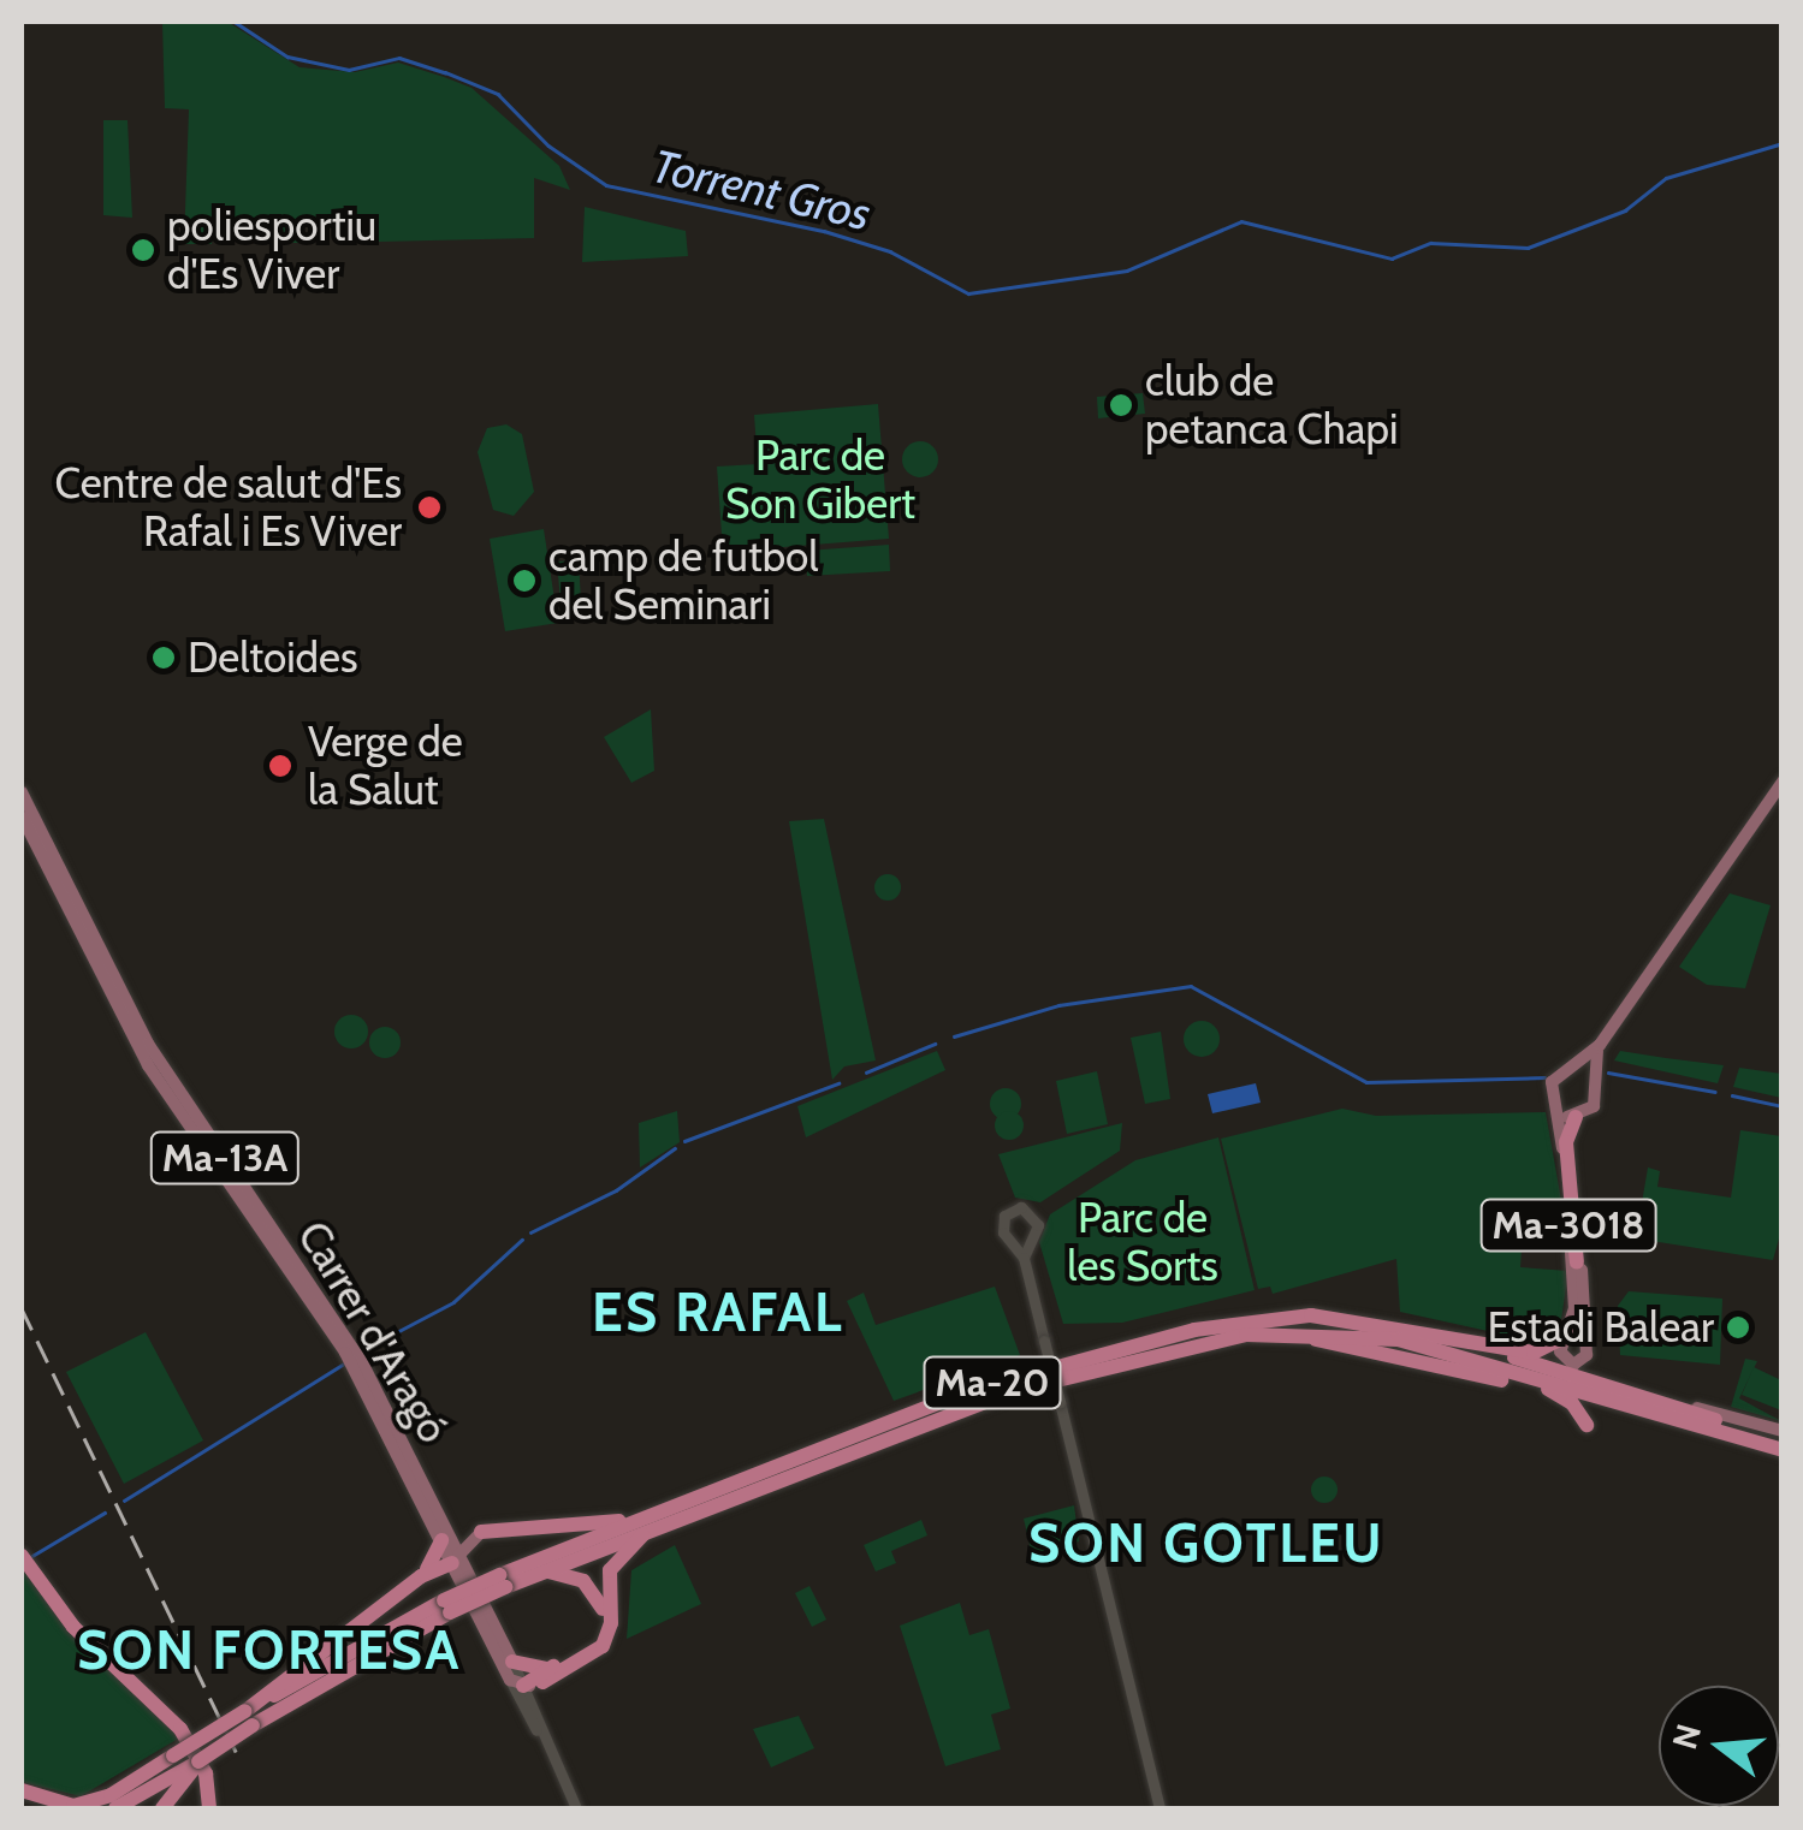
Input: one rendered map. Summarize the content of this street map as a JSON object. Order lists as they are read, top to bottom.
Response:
{
  "streets": {
    "highway": ["Ma-20"],
    "main road": ["Ma-13A", "Ma-3018", "Carrer d'Aragó"]
  },
  "districts": ["ES RAFAL", "SON GOTLEU", "SON FORTESA"],
  "water": ["Torrent Gros"],
  "parks": ["Parc de Son Gibert", "Parc de les Sorts"],
  "places": [
    "poliesportiu d'Es Viver",
    "club de petanca Chapi",
    "Centre de salut d'Es Rafal i Es Viver",
    "camp de futbol del Seminari",
    "Deltoides",
    "Verge de la Salut",
    "Estadi Balear"
  ],
  "north": "left"
}
